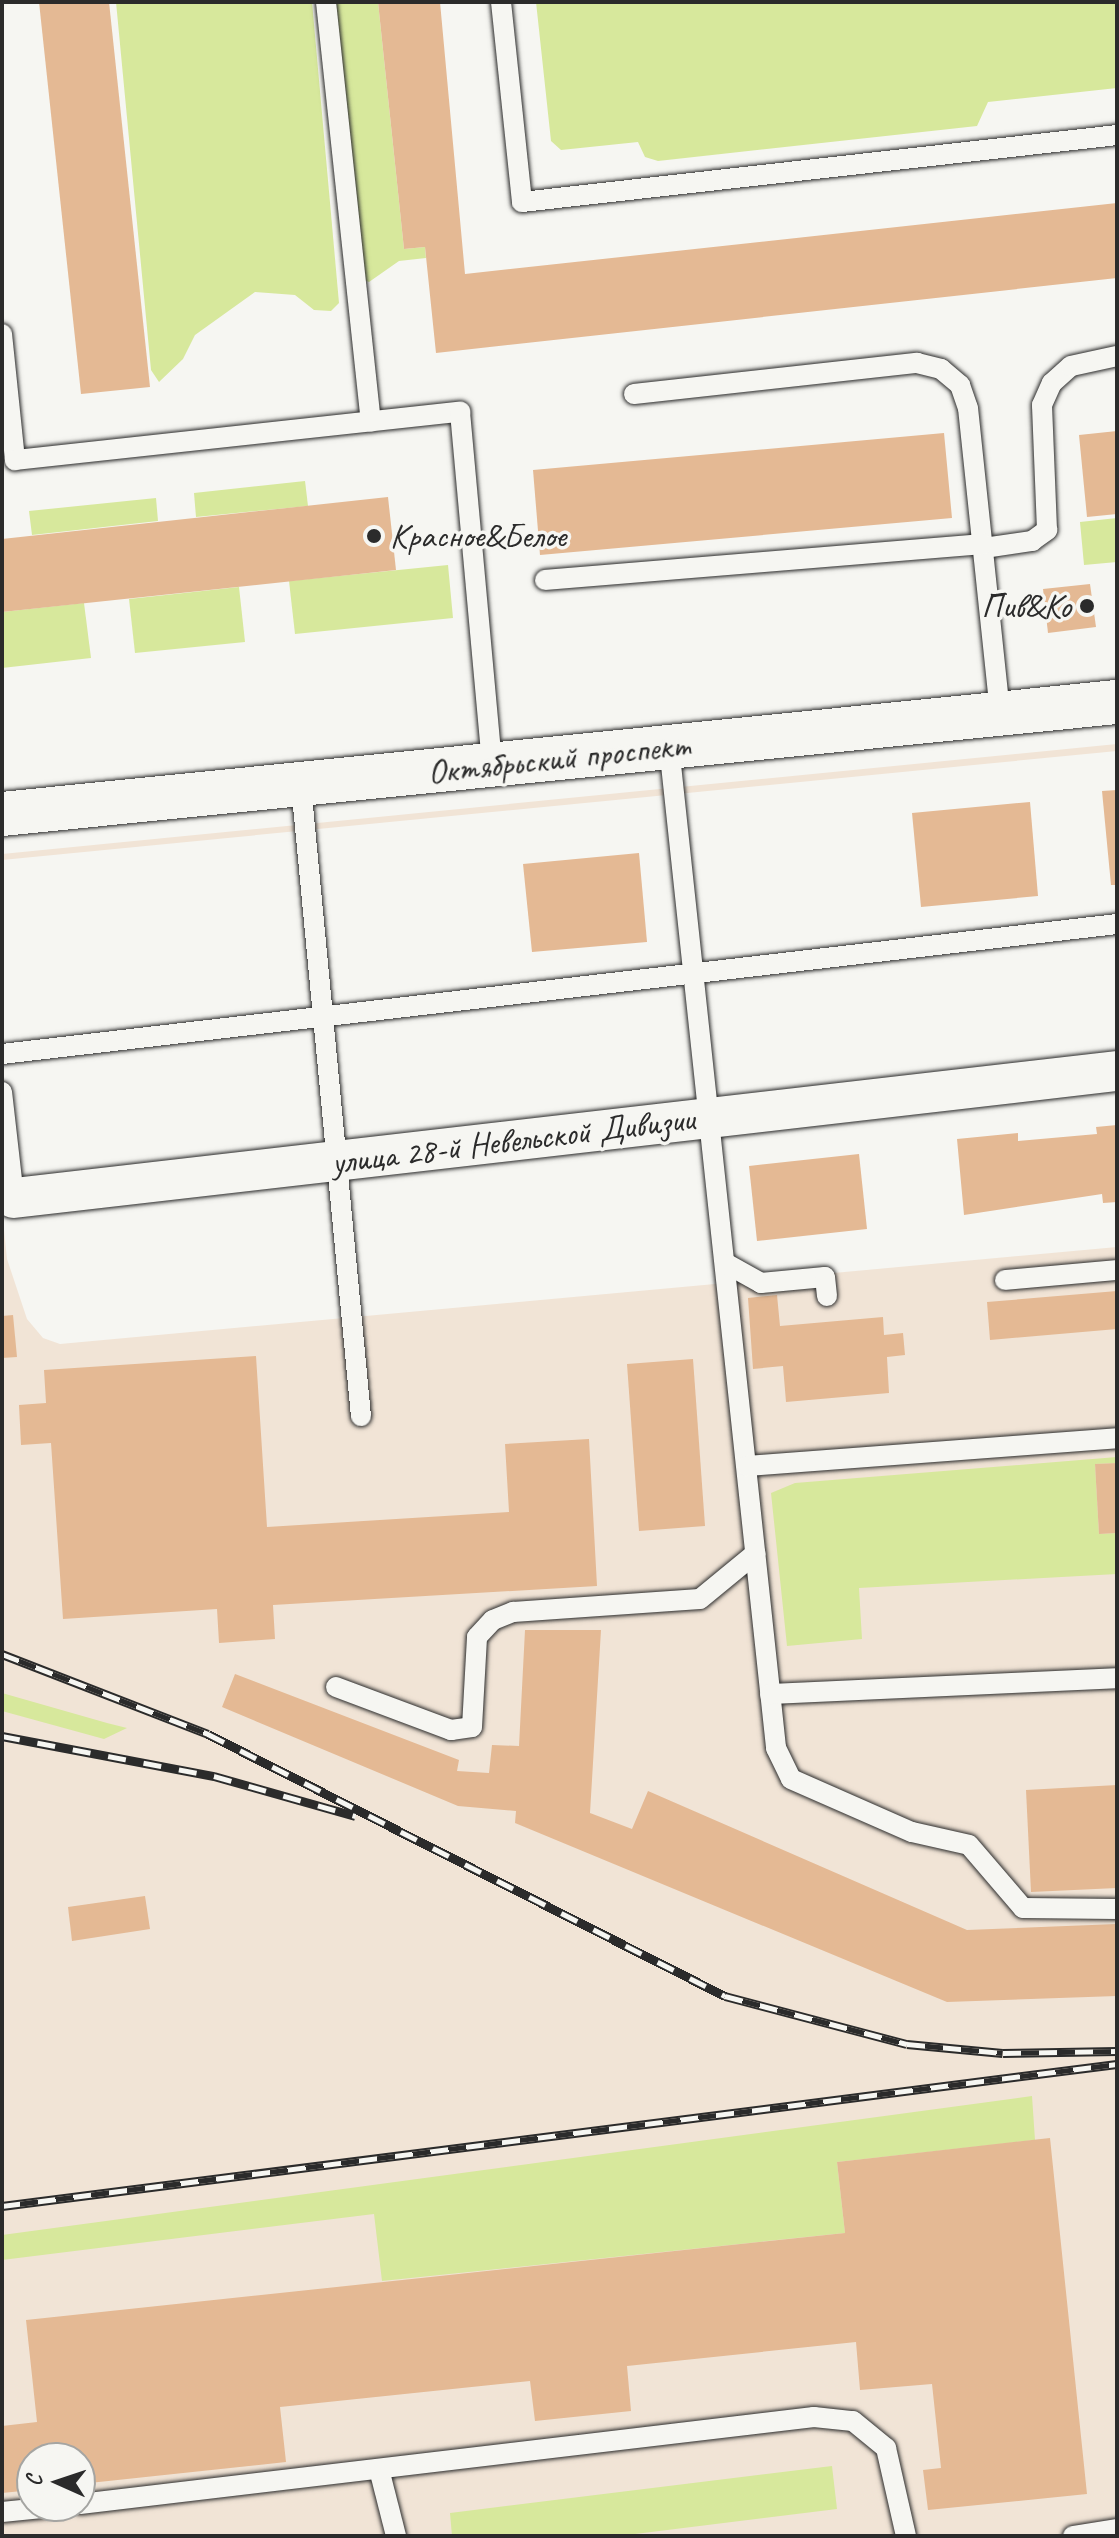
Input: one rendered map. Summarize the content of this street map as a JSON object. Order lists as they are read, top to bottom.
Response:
{
  "streets": {
    "main road": ["Октябрьский проспект"],
    "street": ["улица 28-й Невельской Дивизии"]
  },
  "places": ["Красное&Белое", "Пив&Ко"],
  "north": "left"
}
